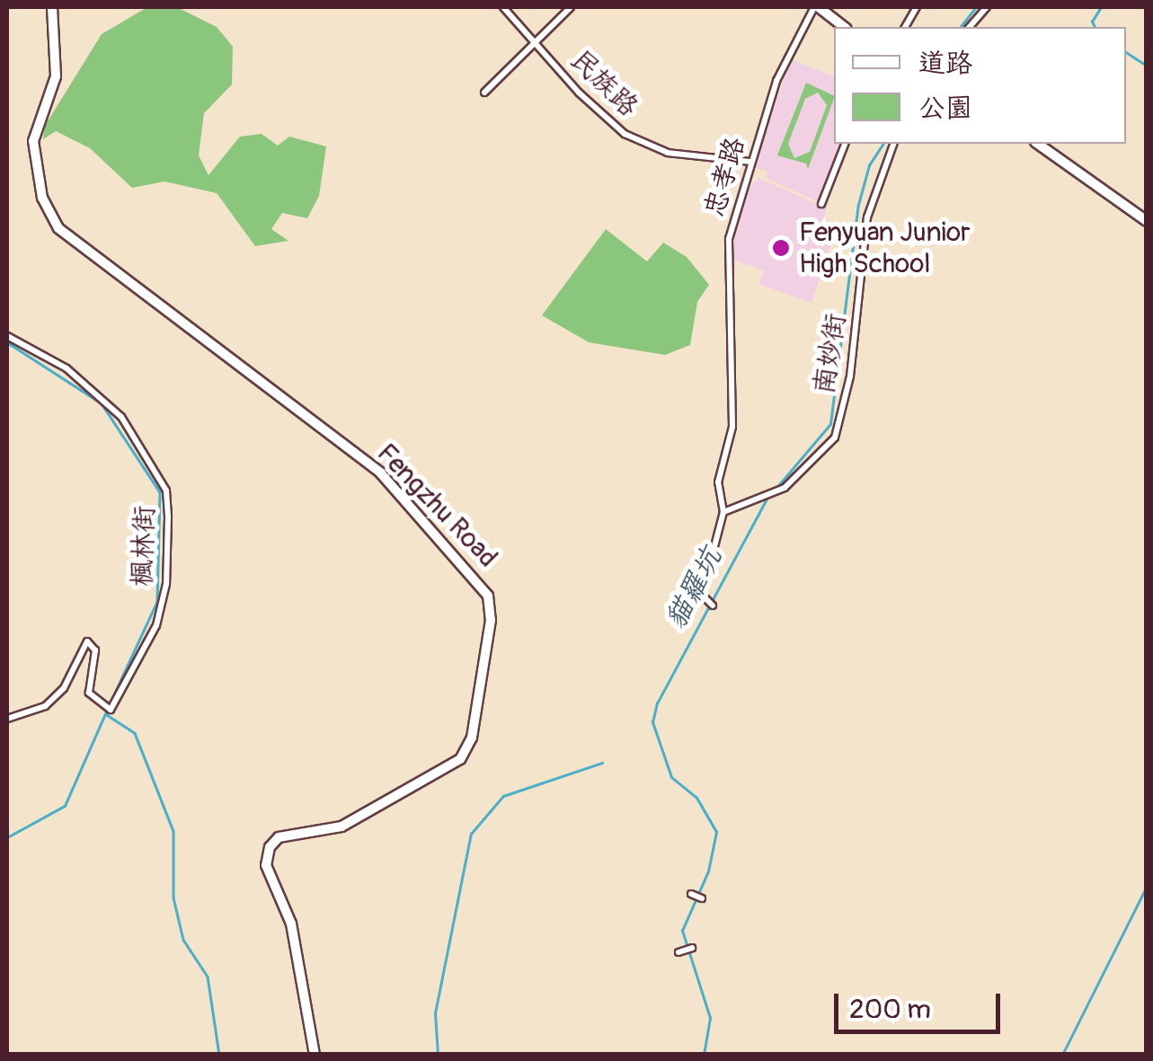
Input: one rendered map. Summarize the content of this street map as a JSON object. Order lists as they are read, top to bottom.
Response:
{
  "streets": {
    "street": [
      "民族路",
      "忠孝路",
      "南妙街",
      "Fengzhu Road",
      "楓林街"
    ]
  },
  "crossings": [
    ["民族路", "忠孝路"],
    ["忠孝路", "南妙街"]
  ],
  "water": ["貓羅坑"],
  "places": ["Fenyuan Junior High School"],
  "legend": ["道路", "公園"],
  "scale_bar": "200 m"
}
